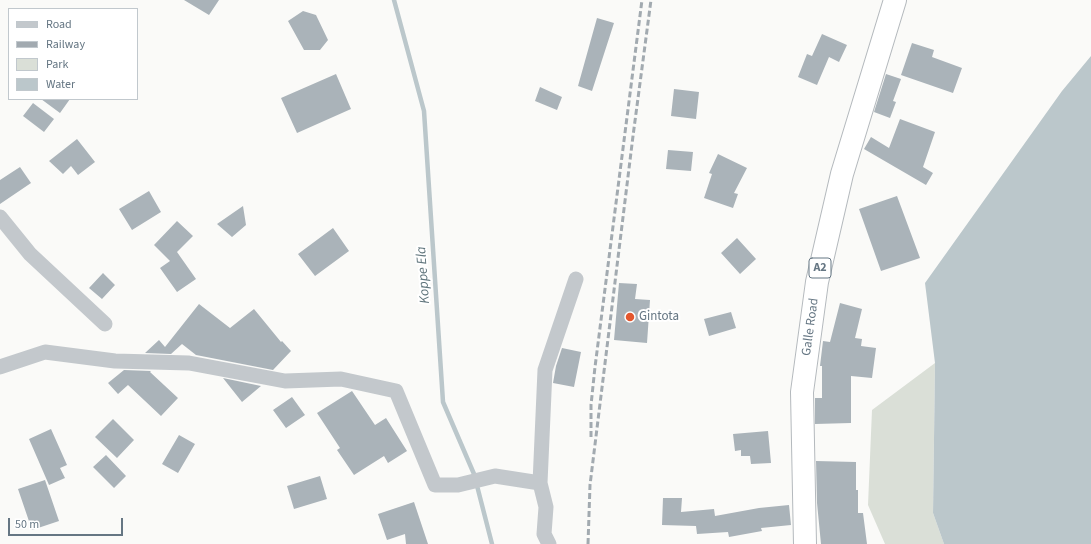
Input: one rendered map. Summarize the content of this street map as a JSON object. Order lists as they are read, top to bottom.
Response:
{
  "streets": {
    "highway": ["A2", "Galle Road"]
  },
  "water": ["Koppe Ela"],
  "places": ["Gintota"],
  "legend": [
    "Road",
    "Railway",
    "Park",
    "Water"
  ],
  "scale_bar": "50 m"
}
